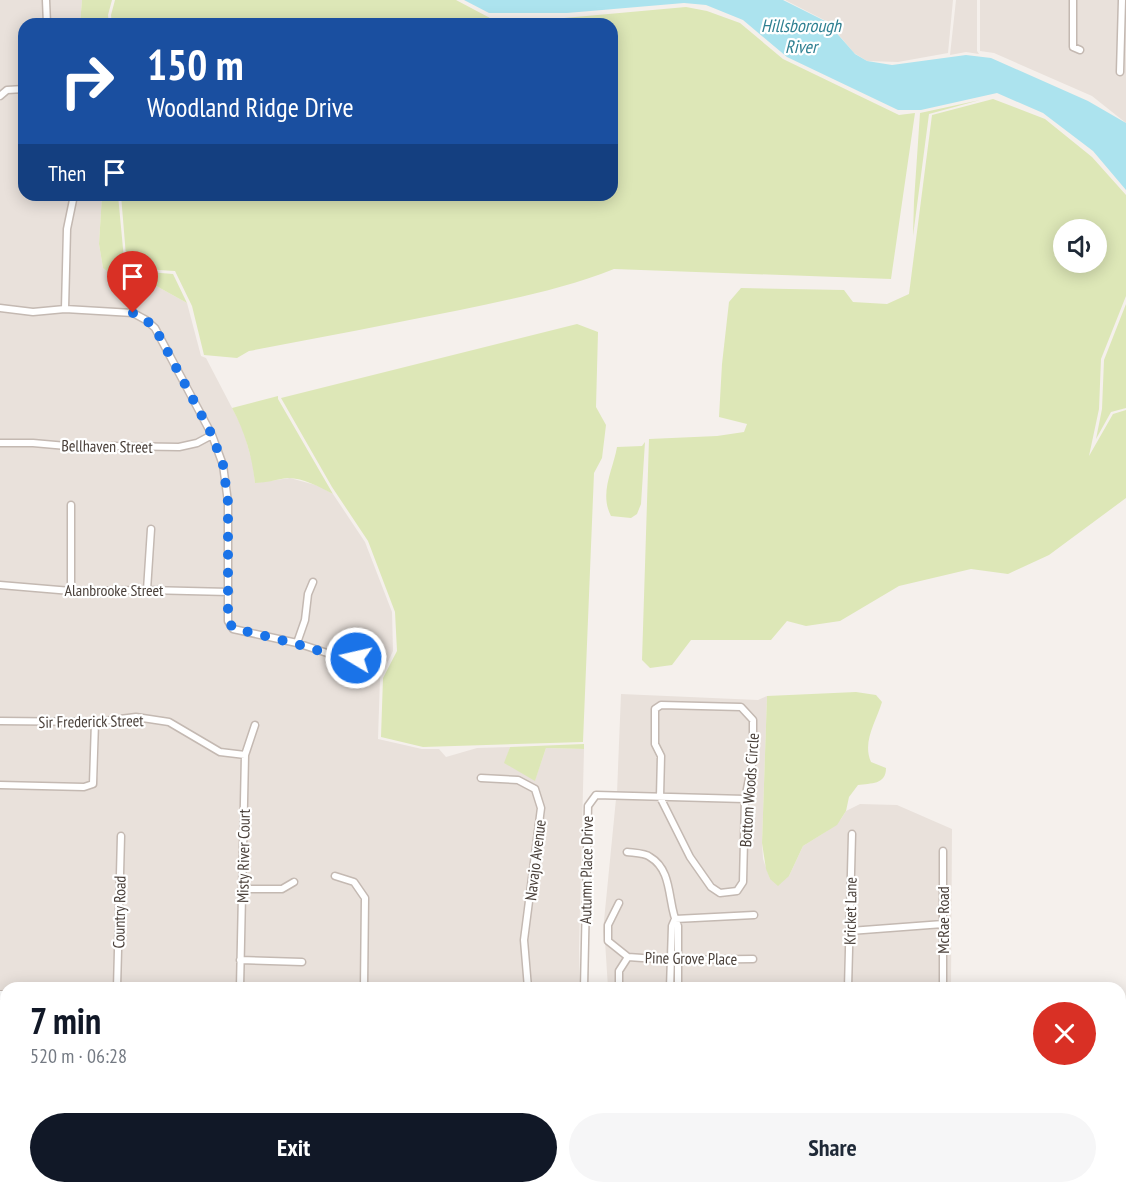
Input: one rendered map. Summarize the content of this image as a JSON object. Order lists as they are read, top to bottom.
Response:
{
  "streets": {
    "street": [
      "Bellhaven Street",
      "Alanbrooke Street",
      "Sir Frederick Street",
      "Bottom Woods Circle",
      "Misty River Court",
      "Navajo Avenue",
      "Autumn Place Drive",
      "Kricket Lane",
      "Country Road",
      "McRae Road",
      "Pine Grove Place"
    ]
  },
  "crossings": [
    ["Sir Frederick Street", "Misty River Court"],
    ["Bottom Woods Circle", "Autumn Place Drive"]
  ],
  "water": ["Hillsborough River"],
  "page": {
    "turn": ["150 m", "Woodland Ridge Drive"],
    "then": "Then",
    "heading": ["7 min", "520 m · 06:28"],
    "buttons": ["Exit", "Share"]
  }
}
